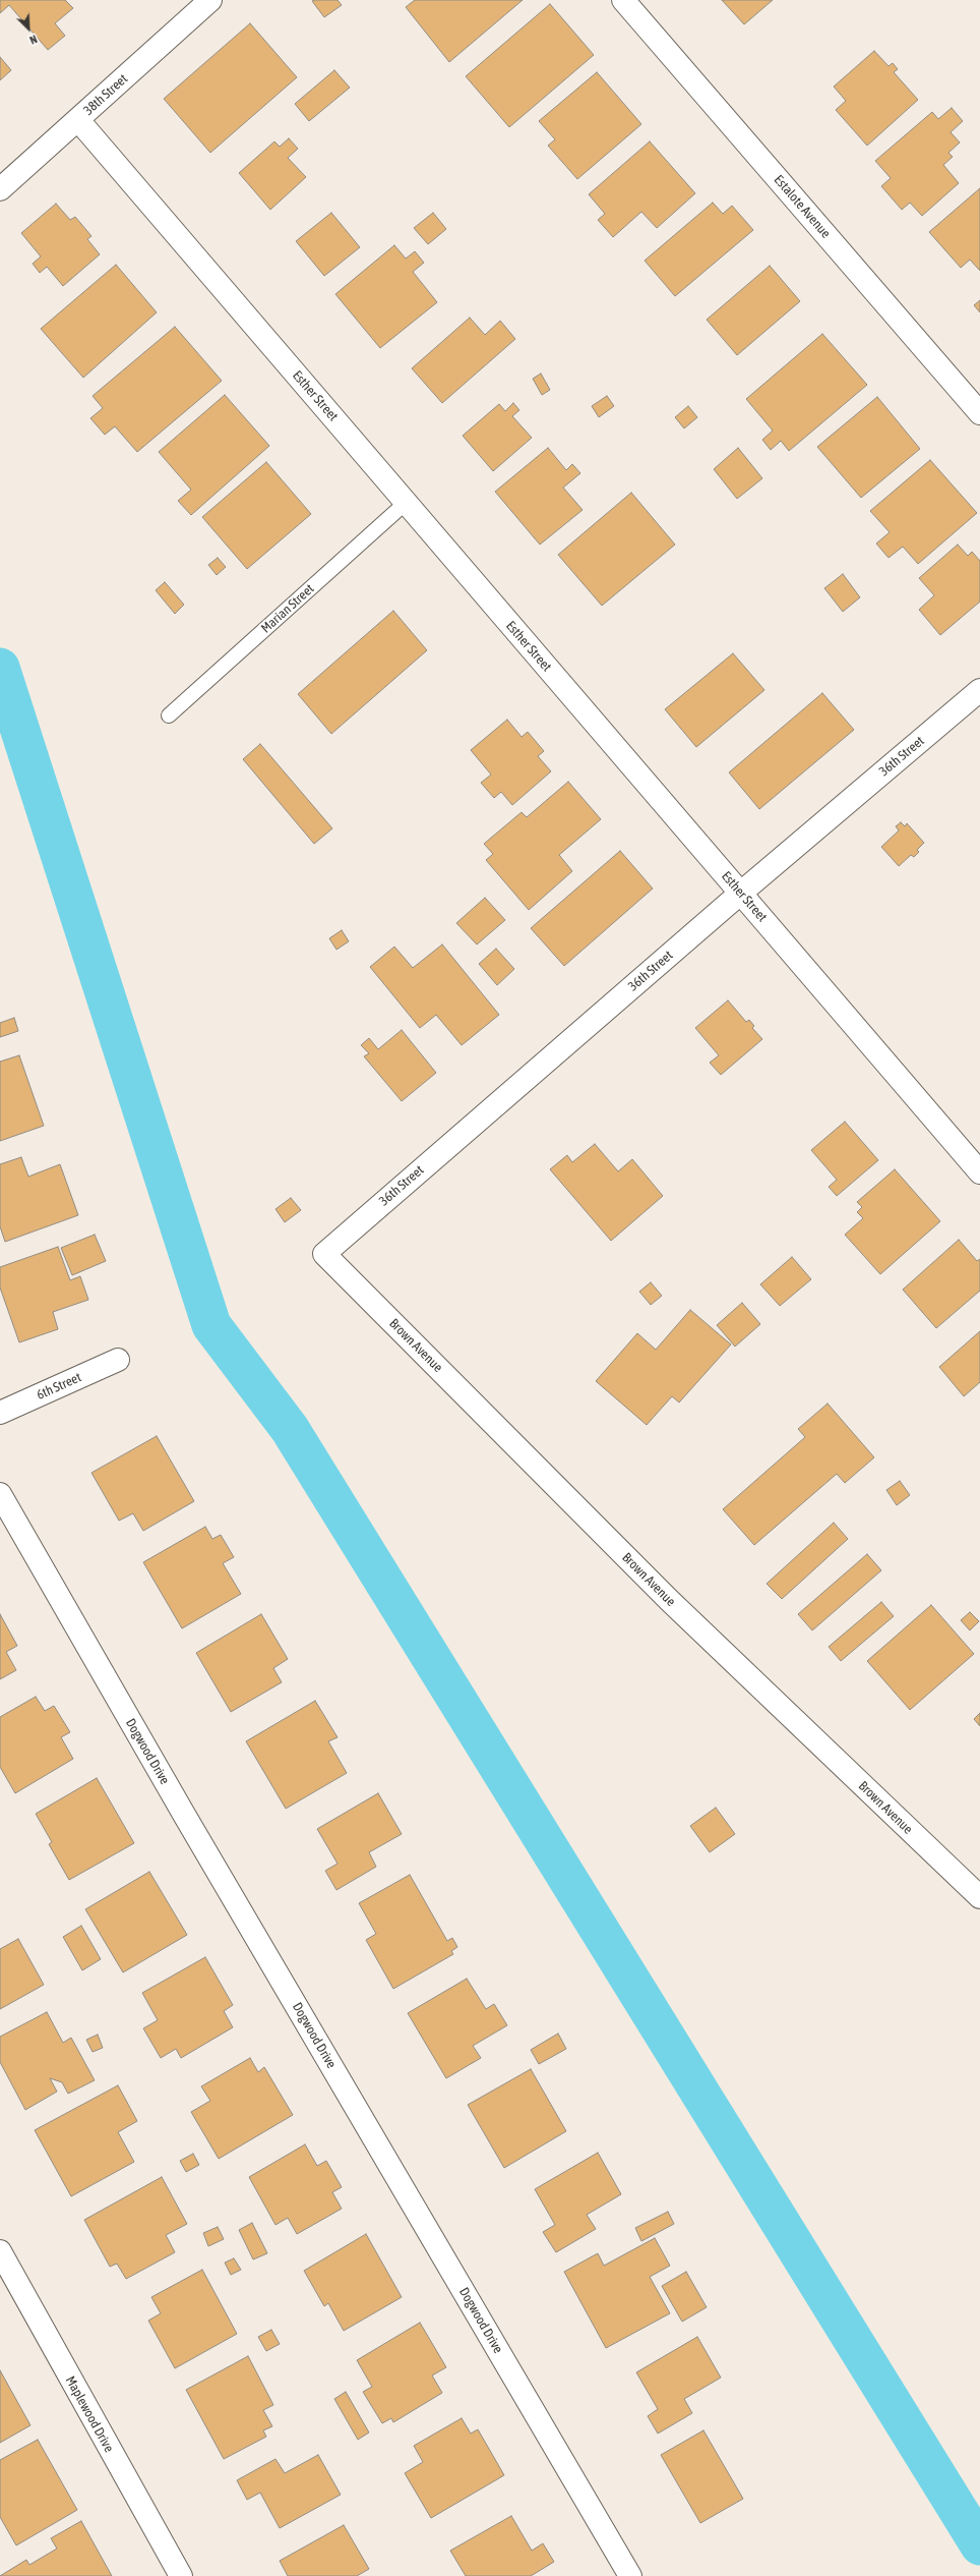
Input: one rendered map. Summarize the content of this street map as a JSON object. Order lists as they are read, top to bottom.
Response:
{
  "streets": {
    "street": [
      "38th Street",
      "Estalote Avenue",
      "Esther Street",
      "36th Street",
      "Brown Avenue",
      "6th Street",
      "Dogwood Drive",
      "Maplewood Drive"
    ],
    "lane": ["Marian Street"]
  },
  "crossings": [
    ["38th Street", "Esther Street"],
    ["Esther Street", "Marian Street"],
    ["Esther Street", "36th Street"],
    ["36th Street", "Brown Avenue"]
  ],
  "north": "bottom right"
}
